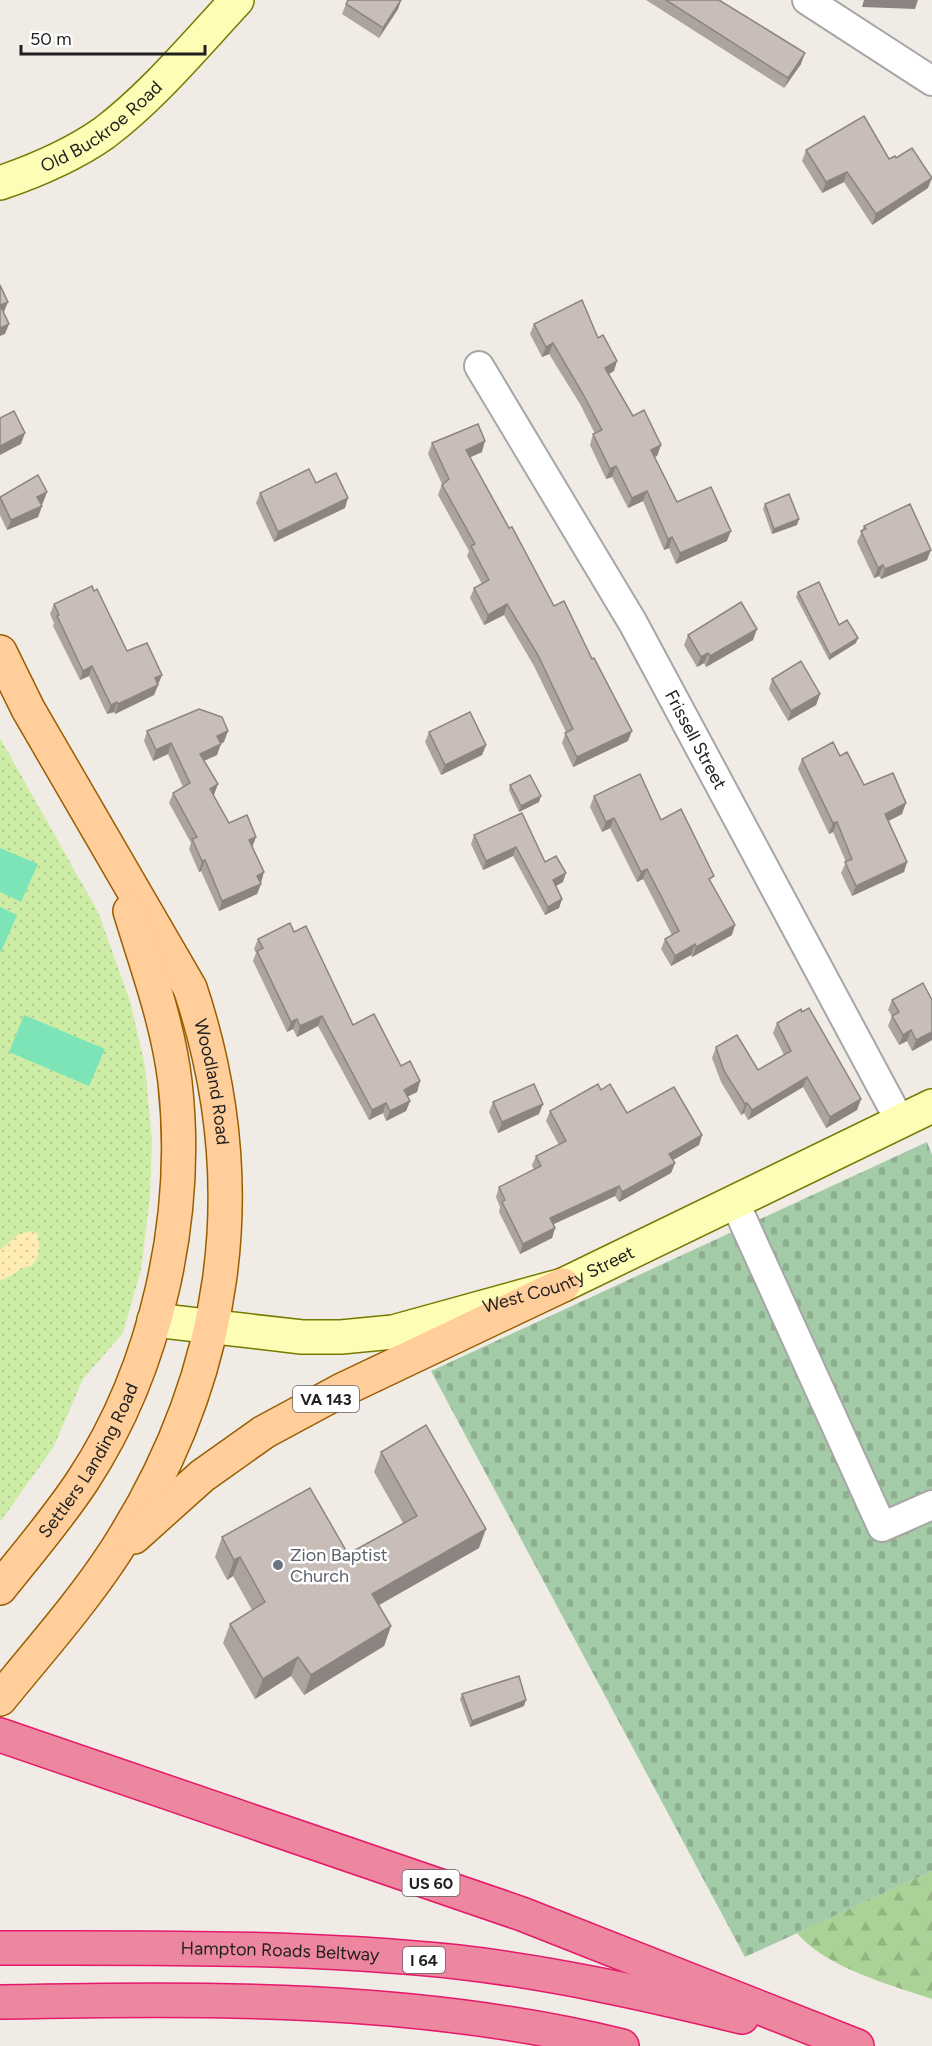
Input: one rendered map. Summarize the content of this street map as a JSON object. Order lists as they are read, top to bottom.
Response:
{
  "streets": {
    "highway": ["US 60", "Hampton Roads Beltway", "I 64"],
    "main road": [
      "Old Buckroe Road",
      "Woodland Road",
      "West County Street",
      "VA 143",
      "Settlers Landing Road"
    ],
    "street": ["Frissell Street"]
  },
  "crossings": [
    ["Frissell Street", "West County Street"],
    ["Woodland Road", "West County Street"],
    ["Woodland Road", "Settlers Landing Road"],
    ["West County Street", "VA 143"],
    ["West County Street", "Settlers Landing Road"]
  ],
  "places": ["Zion Baptist Church"],
  "scale_bar": "50 m"
}
